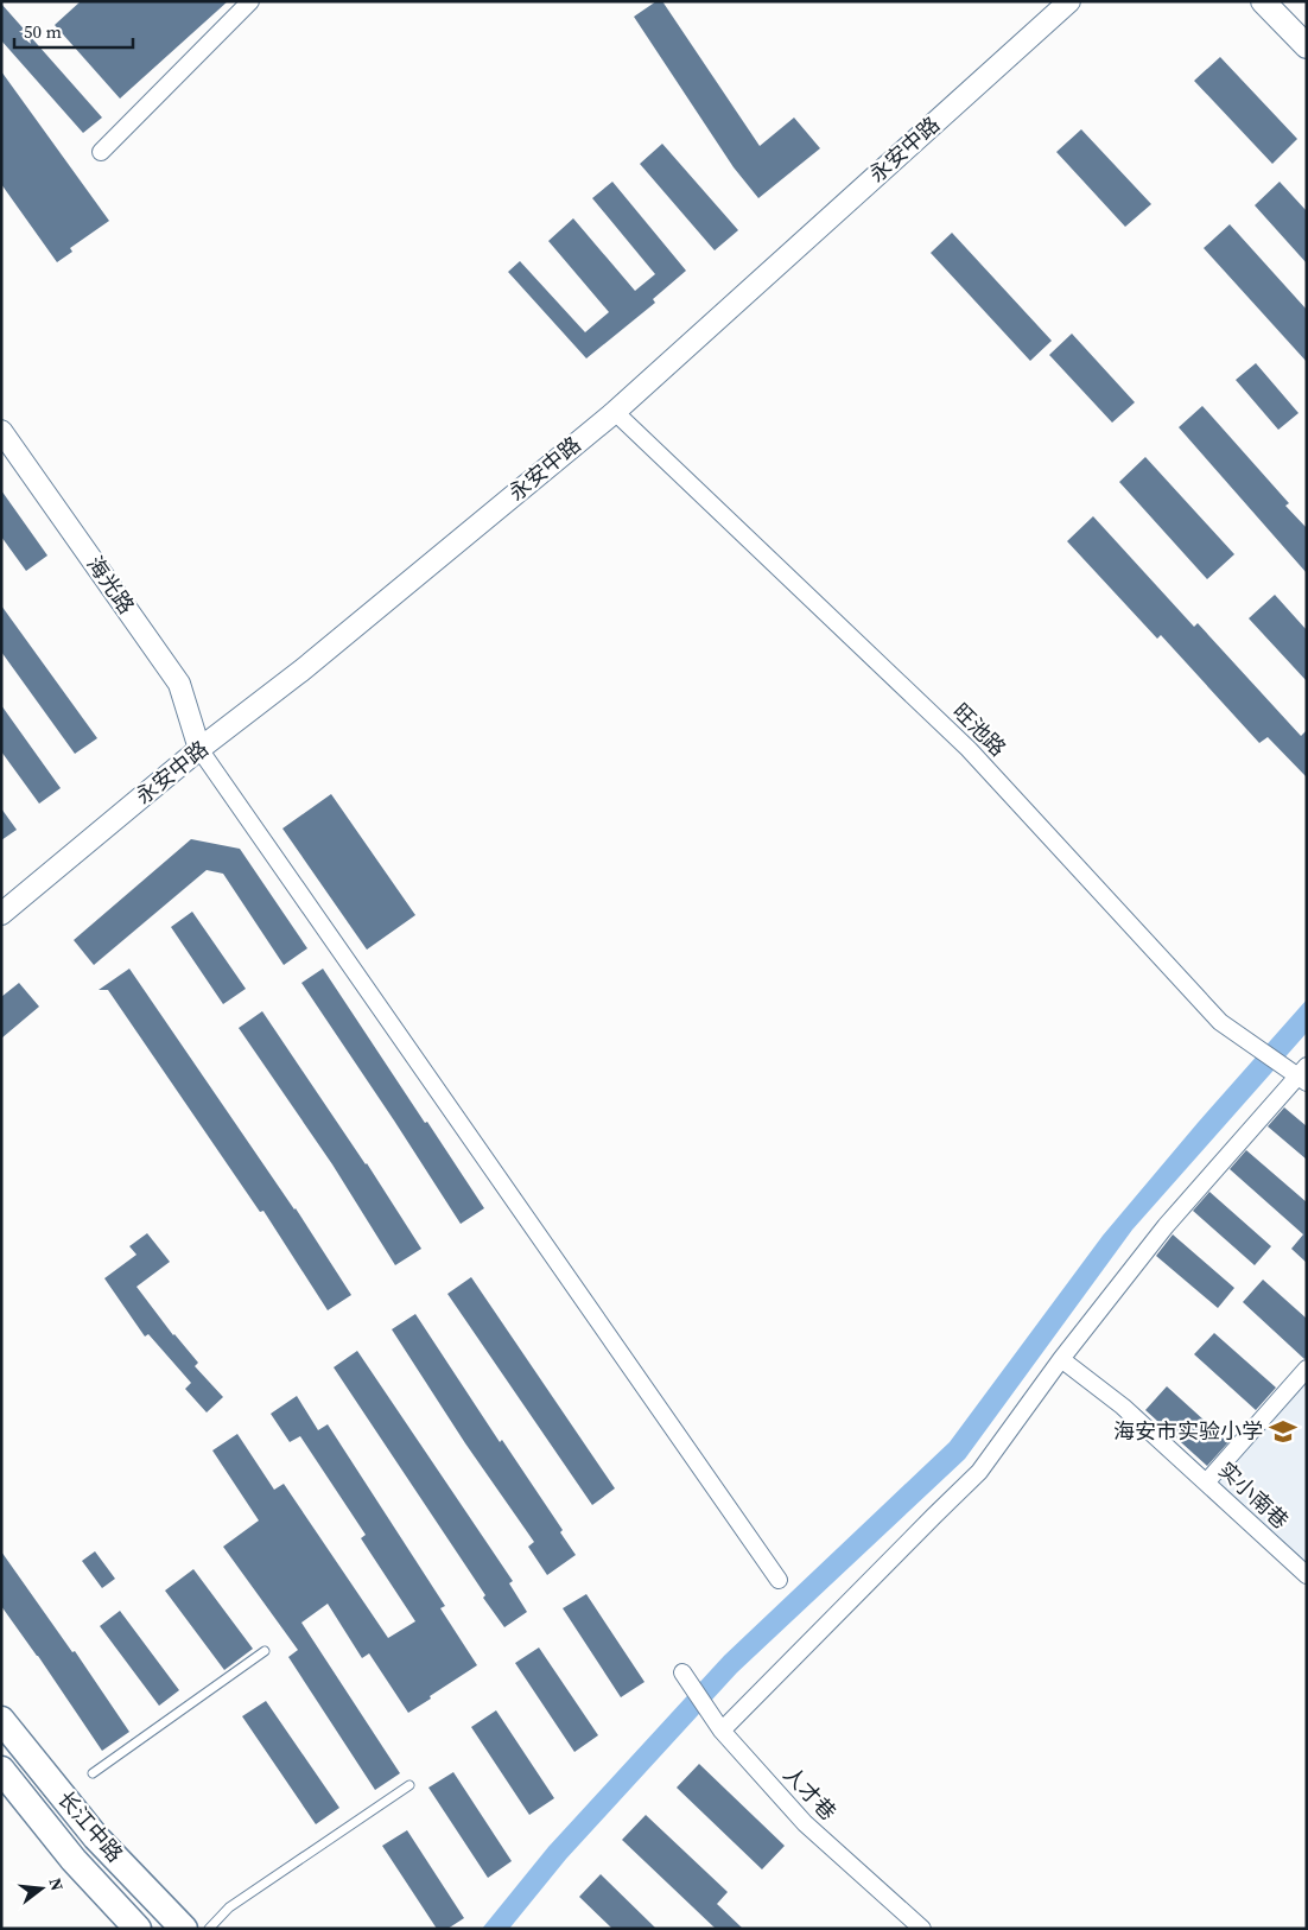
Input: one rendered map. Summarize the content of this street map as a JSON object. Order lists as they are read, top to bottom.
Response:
{
  "streets": {
    "main road": ["长江中路"],
    "street": [
      "永安中路",
      "海光路",
      "旺池路",
      "实小南巷",
      "人才巷"
    ]
  },
  "crossings": [
    ["永安中路", "海光路"],
    ["永安中路", "旺池路"]
  ],
  "places": {
    "school or university": ["海安市实验小学"]
  },
  "scale_bar": "50 m",
  "north": "right"
}
